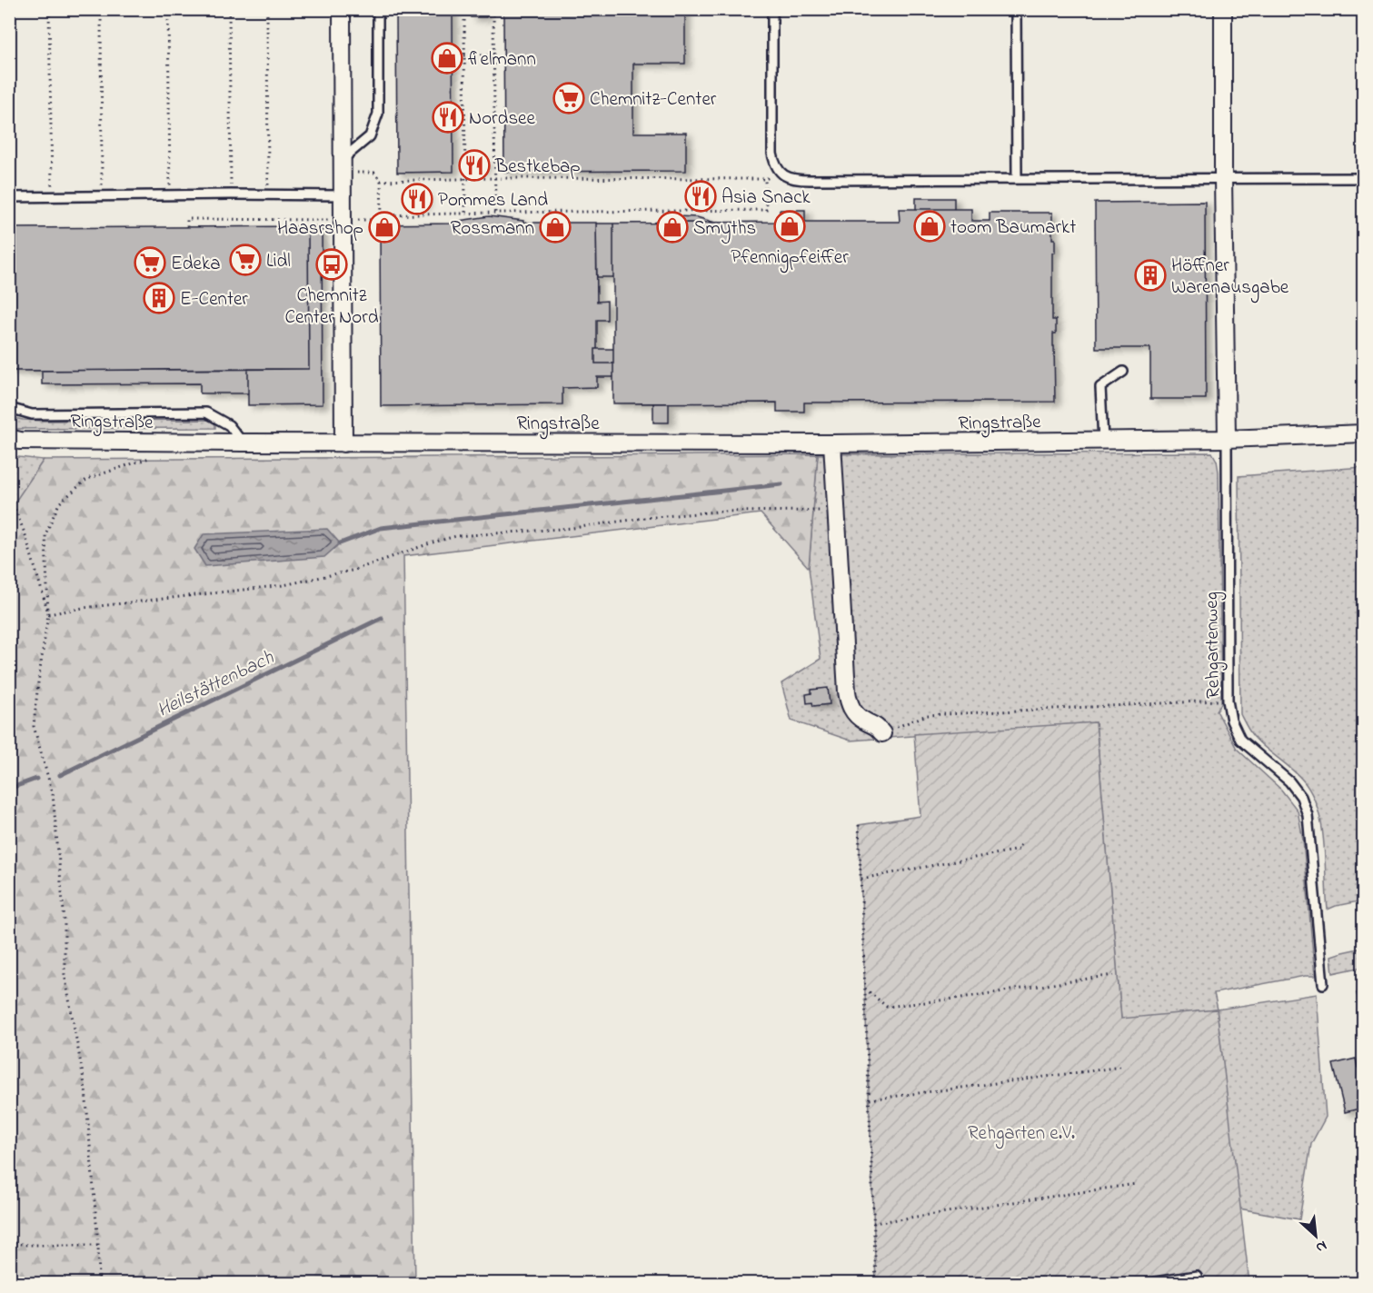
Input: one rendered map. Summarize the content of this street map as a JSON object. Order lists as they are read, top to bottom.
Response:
{
  "streets": {
    "street": ["Ringstraße"],
    "lane": ["Rehgartenweg"]
  },
  "crossings": [
    ["Ringstraße", "Rehgartenweg"]
  ],
  "water": ["Heilstättenbach"],
  "parks": ["Rehgarten e.V."],
  "places": {
    "shop": [
      "fielmann",
      "Pfennigpfeiffer",
      "toom Baumarkt",
      "Haasrshop",
      "Rossmann",
      "Smyths"
    ],
    "supermarket": ["Chemnitz-Center", "Lidl", "Edeka"],
    "restaurant": [
      "Nordsee",
      "Bestkebap",
      "Asia Snack",
      "Pommes Land"
    ],
    "bus stop": ["Chemnitz Center Nord"],
    "building": ["Höffner Warenausgabe", "E-Center"]
  },
  "north": "bottom right"
}
